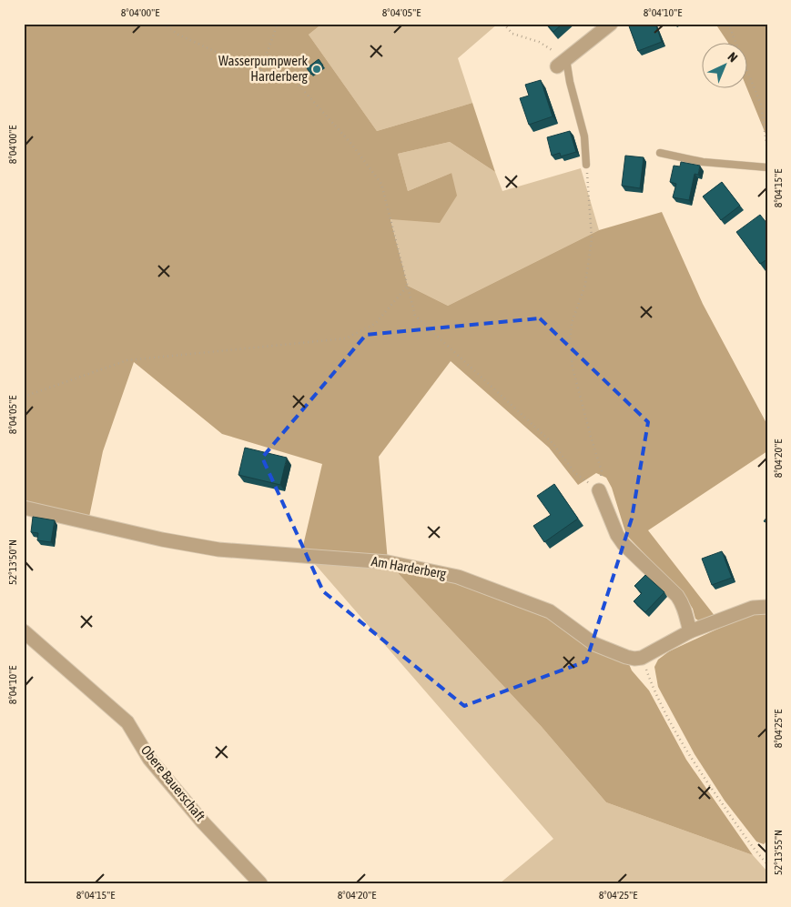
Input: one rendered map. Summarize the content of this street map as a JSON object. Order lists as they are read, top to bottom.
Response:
{
  "streets": {
    "street": ["Am Harderberg", "Obere Bauerschaft"]
  },
  "places": ["Wasserpumpwerk Harderberg"],
  "north": "top right",
  "coordinates": [
    "8°04'00\"E",
    "8°04'05\"E",
    "8°04'10\"E",
    "8°04'15\"E",
    "8°04'20\"E",
    "52°13'50\"N",
    "8°04'25\"E",
    "52°13'55\"N"
  ]
}
